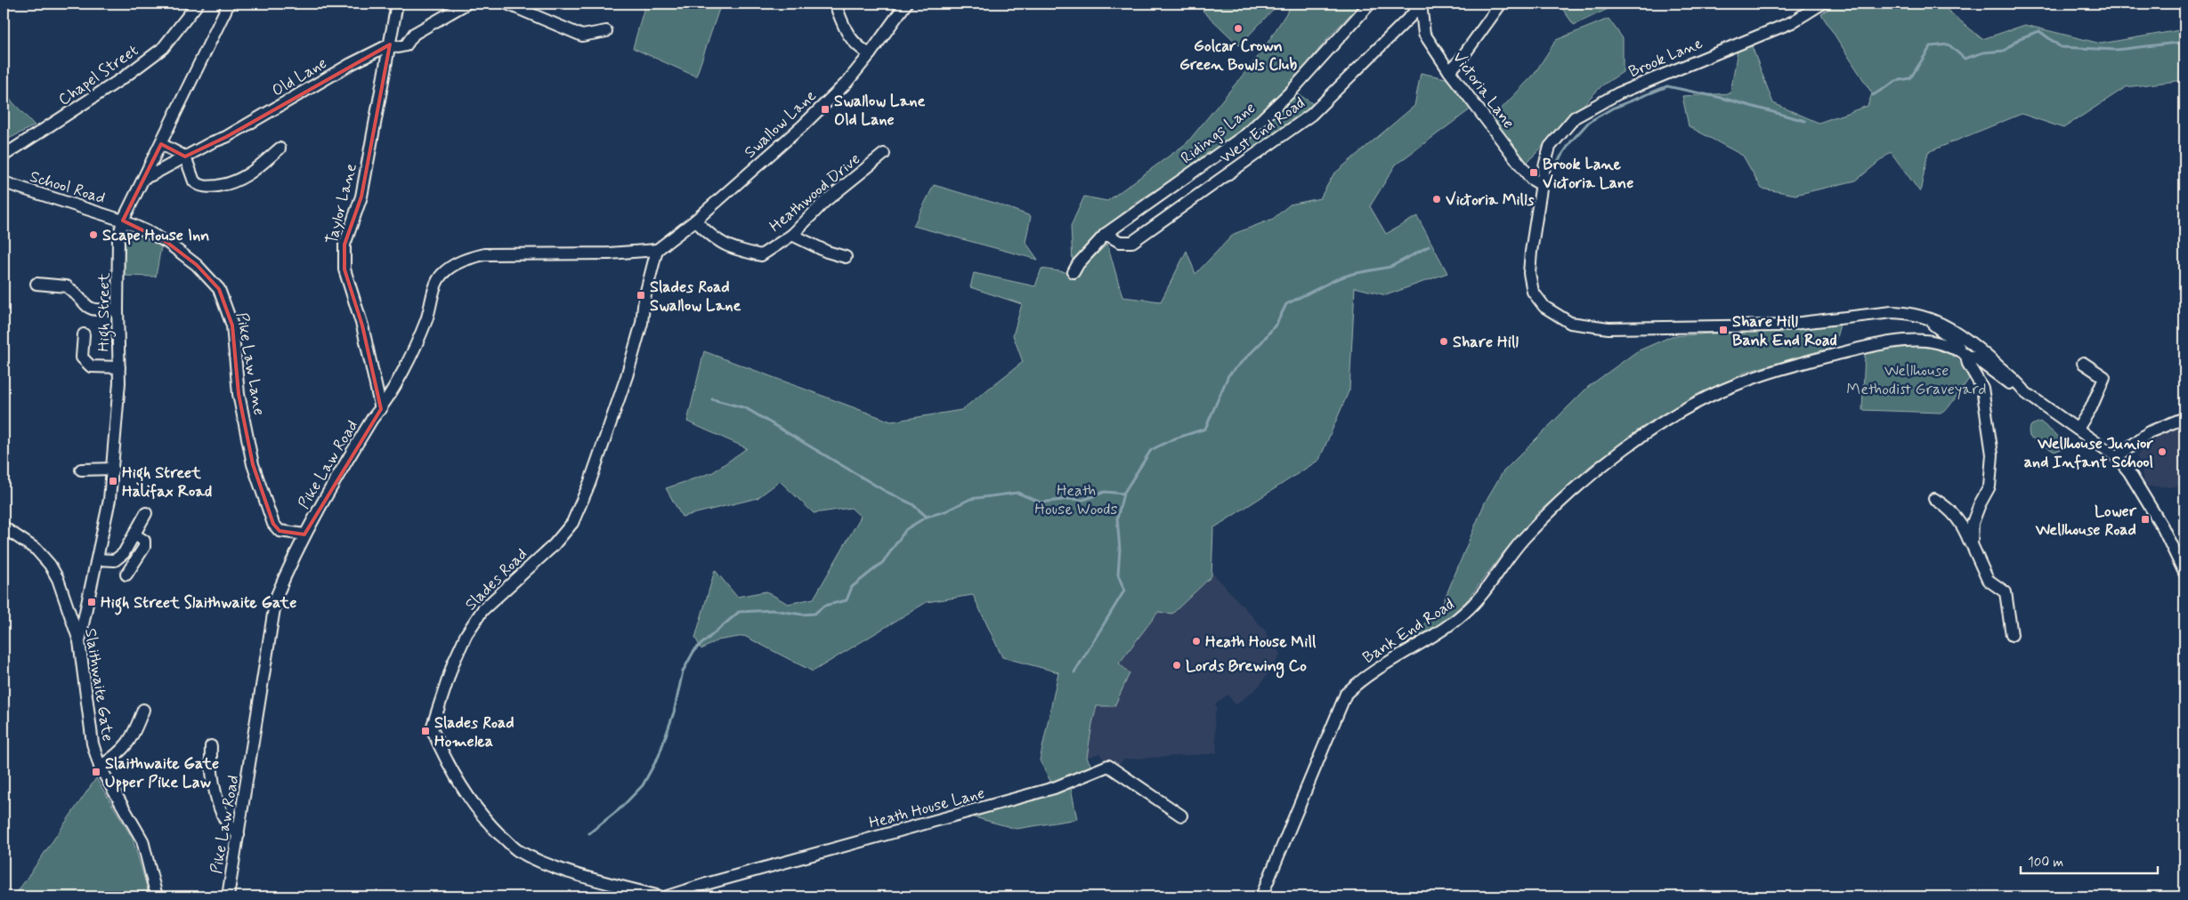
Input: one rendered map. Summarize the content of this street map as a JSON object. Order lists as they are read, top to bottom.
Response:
{
  "streets": {
    "street": [
      "Brook Lane",
      "Chapel Street",
      "Old Lane",
      "Victoria Lane",
      "Swallow Lane",
      "West End Road",
      "Ridings Lane",
      "School Road",
      "Heathwood Drive",
      "Taylor Lane",
      "High Street",
      "Pike Law Lane",
      "Pike Law Road",
      "Slades Road",
      "Bank End Road",
      "Slaithwaite Gate",
      "Heath House Lane"
    ]
  },
  "crossings": [
    ["Brook Lane", "Victoria Lane"],
    ["Old Lane", "Taylor Lane"],
    ["Old Lane", "High Street"],
    ["Victoria Lane", "West End Road"],
    ["Swallow Lane", "Heathwood Drive"],
    ["Swallow Lane", "Pike Law Road"],
    ["Swallow Lane", "Slades Road"],
    ["West End Road", "Ridings Lane"],
    ["School Road", "High Street"],
    ["School Road", "Pike Law Lane"],
    ["Taylor Lane", "Pike Law Road"],
    ["High Street", "Pike Law Lane"],
    ["High Street", "Slaithwaite Gate"],
    ["Pike Law Lane", "Pike Law Road"],
    ["Pike Law Road", "Slades Road"]
  ],
  "parks": ["Wellhouse Methodist Graveyard", "Heath House Woods"],
  "places": {
    "other": [
      "Golcar Crown Green Bowls Club",
      "Victoria Mills",
      "Scape House Inn",
      "Share Hill",
      "Wellhouse Junior and Infant School",
      "Heath House Mill",
      "Lords Brewing Co"
    ],
    "transit": [
      "Swallow Lane Old Lane",
      "Brook Lane Victoria Lane",
      "Slades Road Swallow Lane",
      "Share Hill Bank End Road",
      "High Street Halifax Road",
      "Lower Wellhouse Road",
      "High Street Slaithwaite Gate",
      "Slades Road Homelea",
      "Slaithwaite Gate Upper Pike Law"
    ]
  },
  "scale_bar": "100 m"
}
